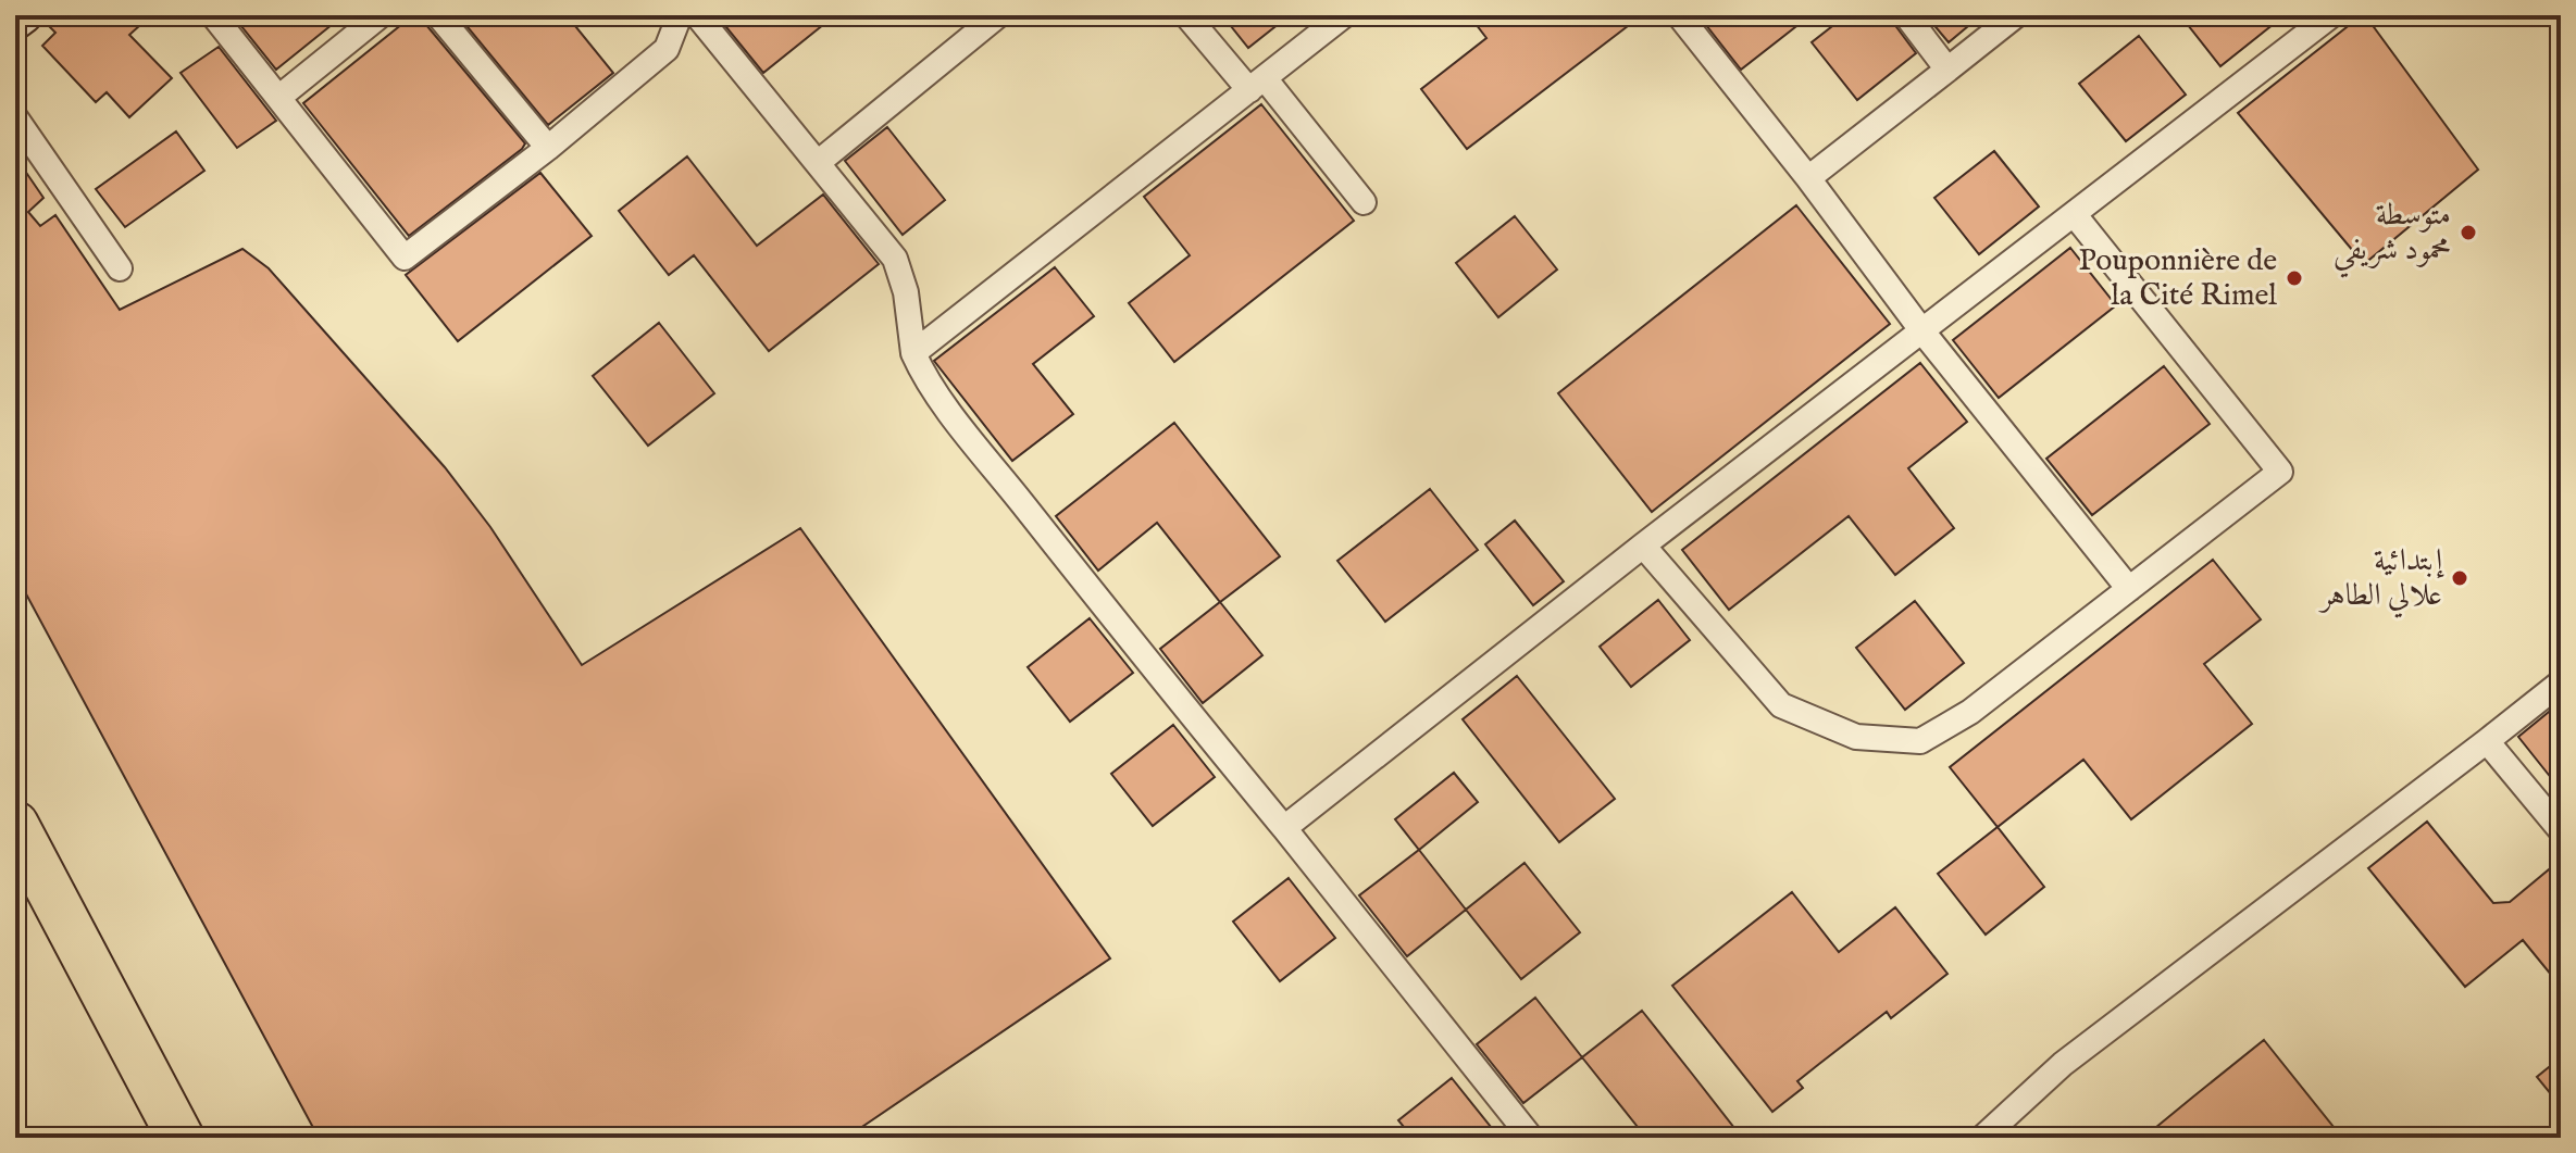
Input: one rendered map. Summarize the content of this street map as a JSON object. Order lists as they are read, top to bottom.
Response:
{
  "places": ["متوسطة محمود شريفي", "Pouponnière de la Cité Rimel", "إبتدائية علالي الطاهر"]
}
